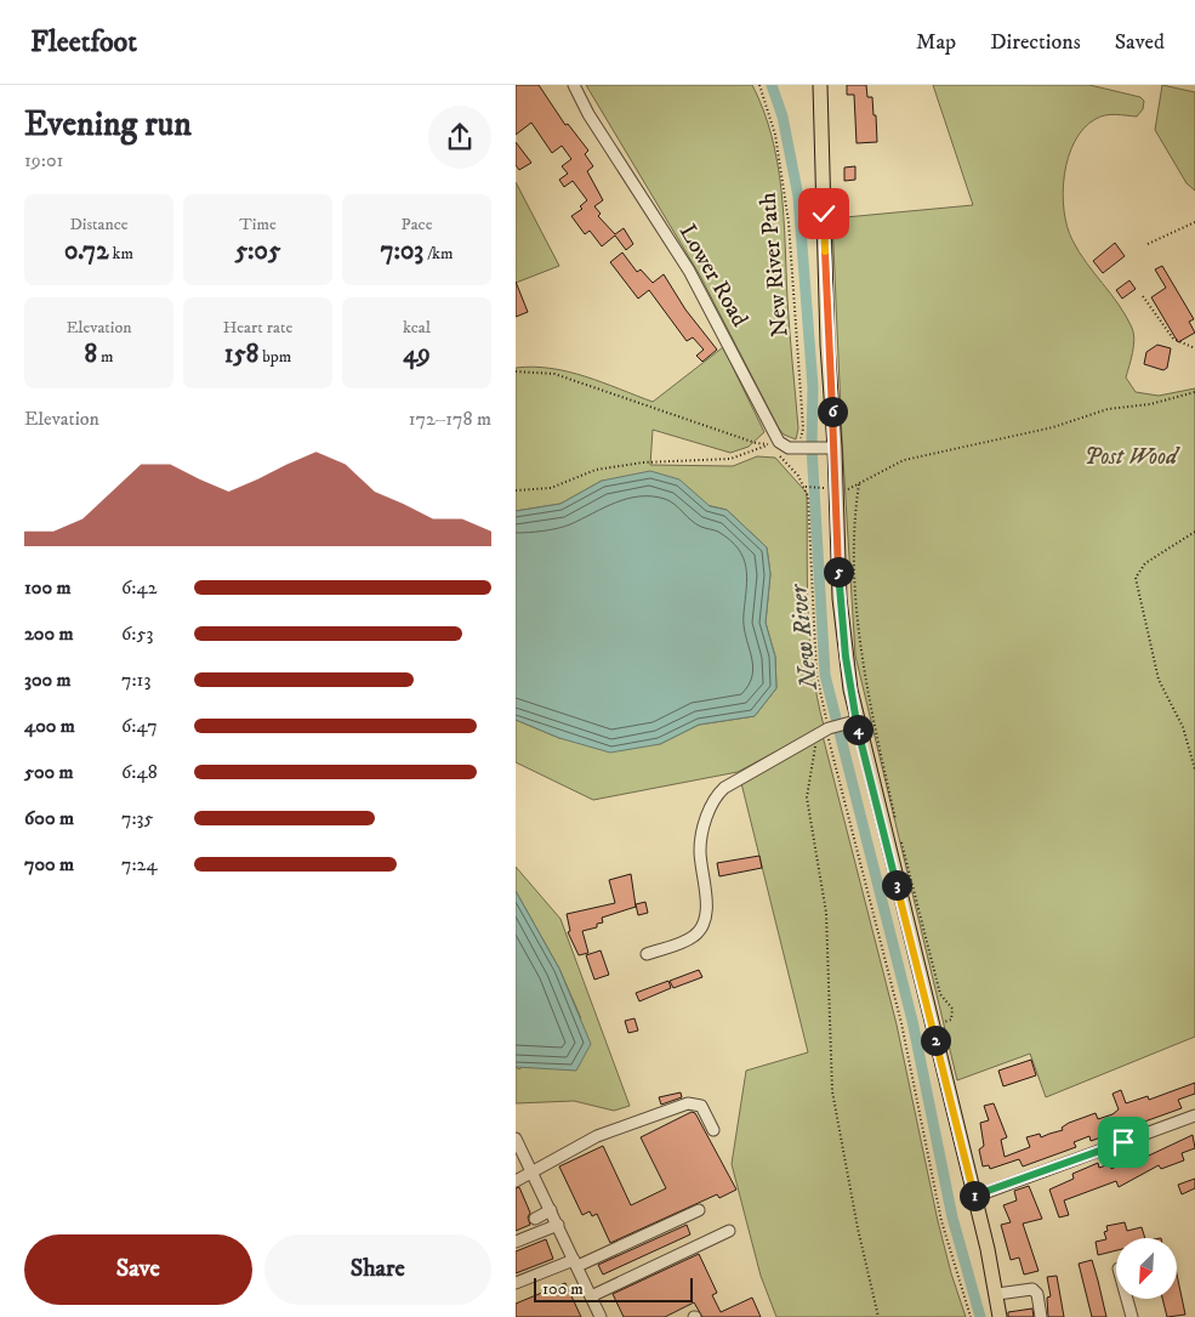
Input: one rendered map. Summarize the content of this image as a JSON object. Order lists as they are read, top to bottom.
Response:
{
  "streets": {
    "street": ["Lower Road"],
    "path": ["New River Path"]
  },
  "crossings": [
    ["New River Path", "Lower Road"]
  ],
  "water": ["New River"],
  "parks": ["Post Wood"],
  "scale_bar": "100 m",
  "north": "bottom left",
  "page": {
    "header": "Fleetfoot",
    "nav": ["Map", "Directions", "Saved"],
    "heading": ["Evening run", "19:01"],
    "stats": [
      ["Distance", "0.72 km"],
      ["Time", "5:05"],
      ["Pace", "7:03 /km"],
      ["Elevation", "8 m"],
      ["Heart rate", "158 bpm"],
      ["kcal", "49"]
    ],
    "chart": ["Elevation", "172–178 m"],
    "pins": [
      "6",
      "5",
      "4",
      "3",
      "2",
      "1"
    ],
    "list": [
      {
        "name": "100 m",
        "note": "6:42"
      },
      {
        "name": "200 m",
        "note": "6:53"
      },
      {
        "name": "300 m",
        "note": "7:13"
      },
      {
        "name": "400 m",
        "note": "6:47"
      },
      {
        "name": "500 m",
        "note": "6:48"
      },
      {
        "name": "600 m",
        "note": "7:35"
      },
      {
        "name": "700 m",
        "note": "7:24"
      }
    ],
    "buttons": ["Save", "Share"],
    "scale": "100 m"
  }
}
